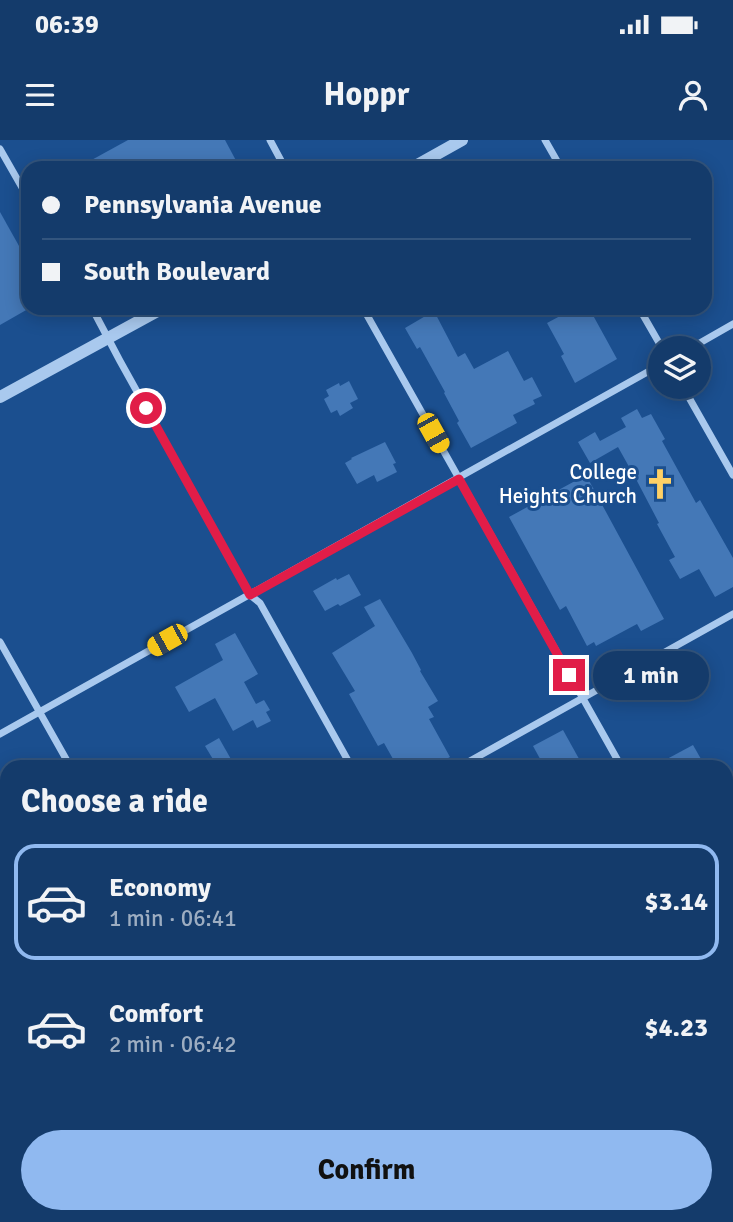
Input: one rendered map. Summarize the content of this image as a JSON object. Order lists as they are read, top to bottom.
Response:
{
  "places": {
    "church": ["College Heights Church"]
  },
  "page": {
    "status": "06:39",
    "header": "Hoppr",
    "banner": ["Pennsylvania Avenue", "South Boulevard"],
    "bubble": "1 min",
    "heading": "Choose a ride",
    "list": [
      {
        "name": "Economy",
        "note": "1 min · 06:41",
        "value": "$3.14"
      },
      {
        "name": "Comfort",
        "note": "2 min · 06:42",
        "value": "$4.23"
      }
    ],
    "buttons": "Confirm"
  }
}
